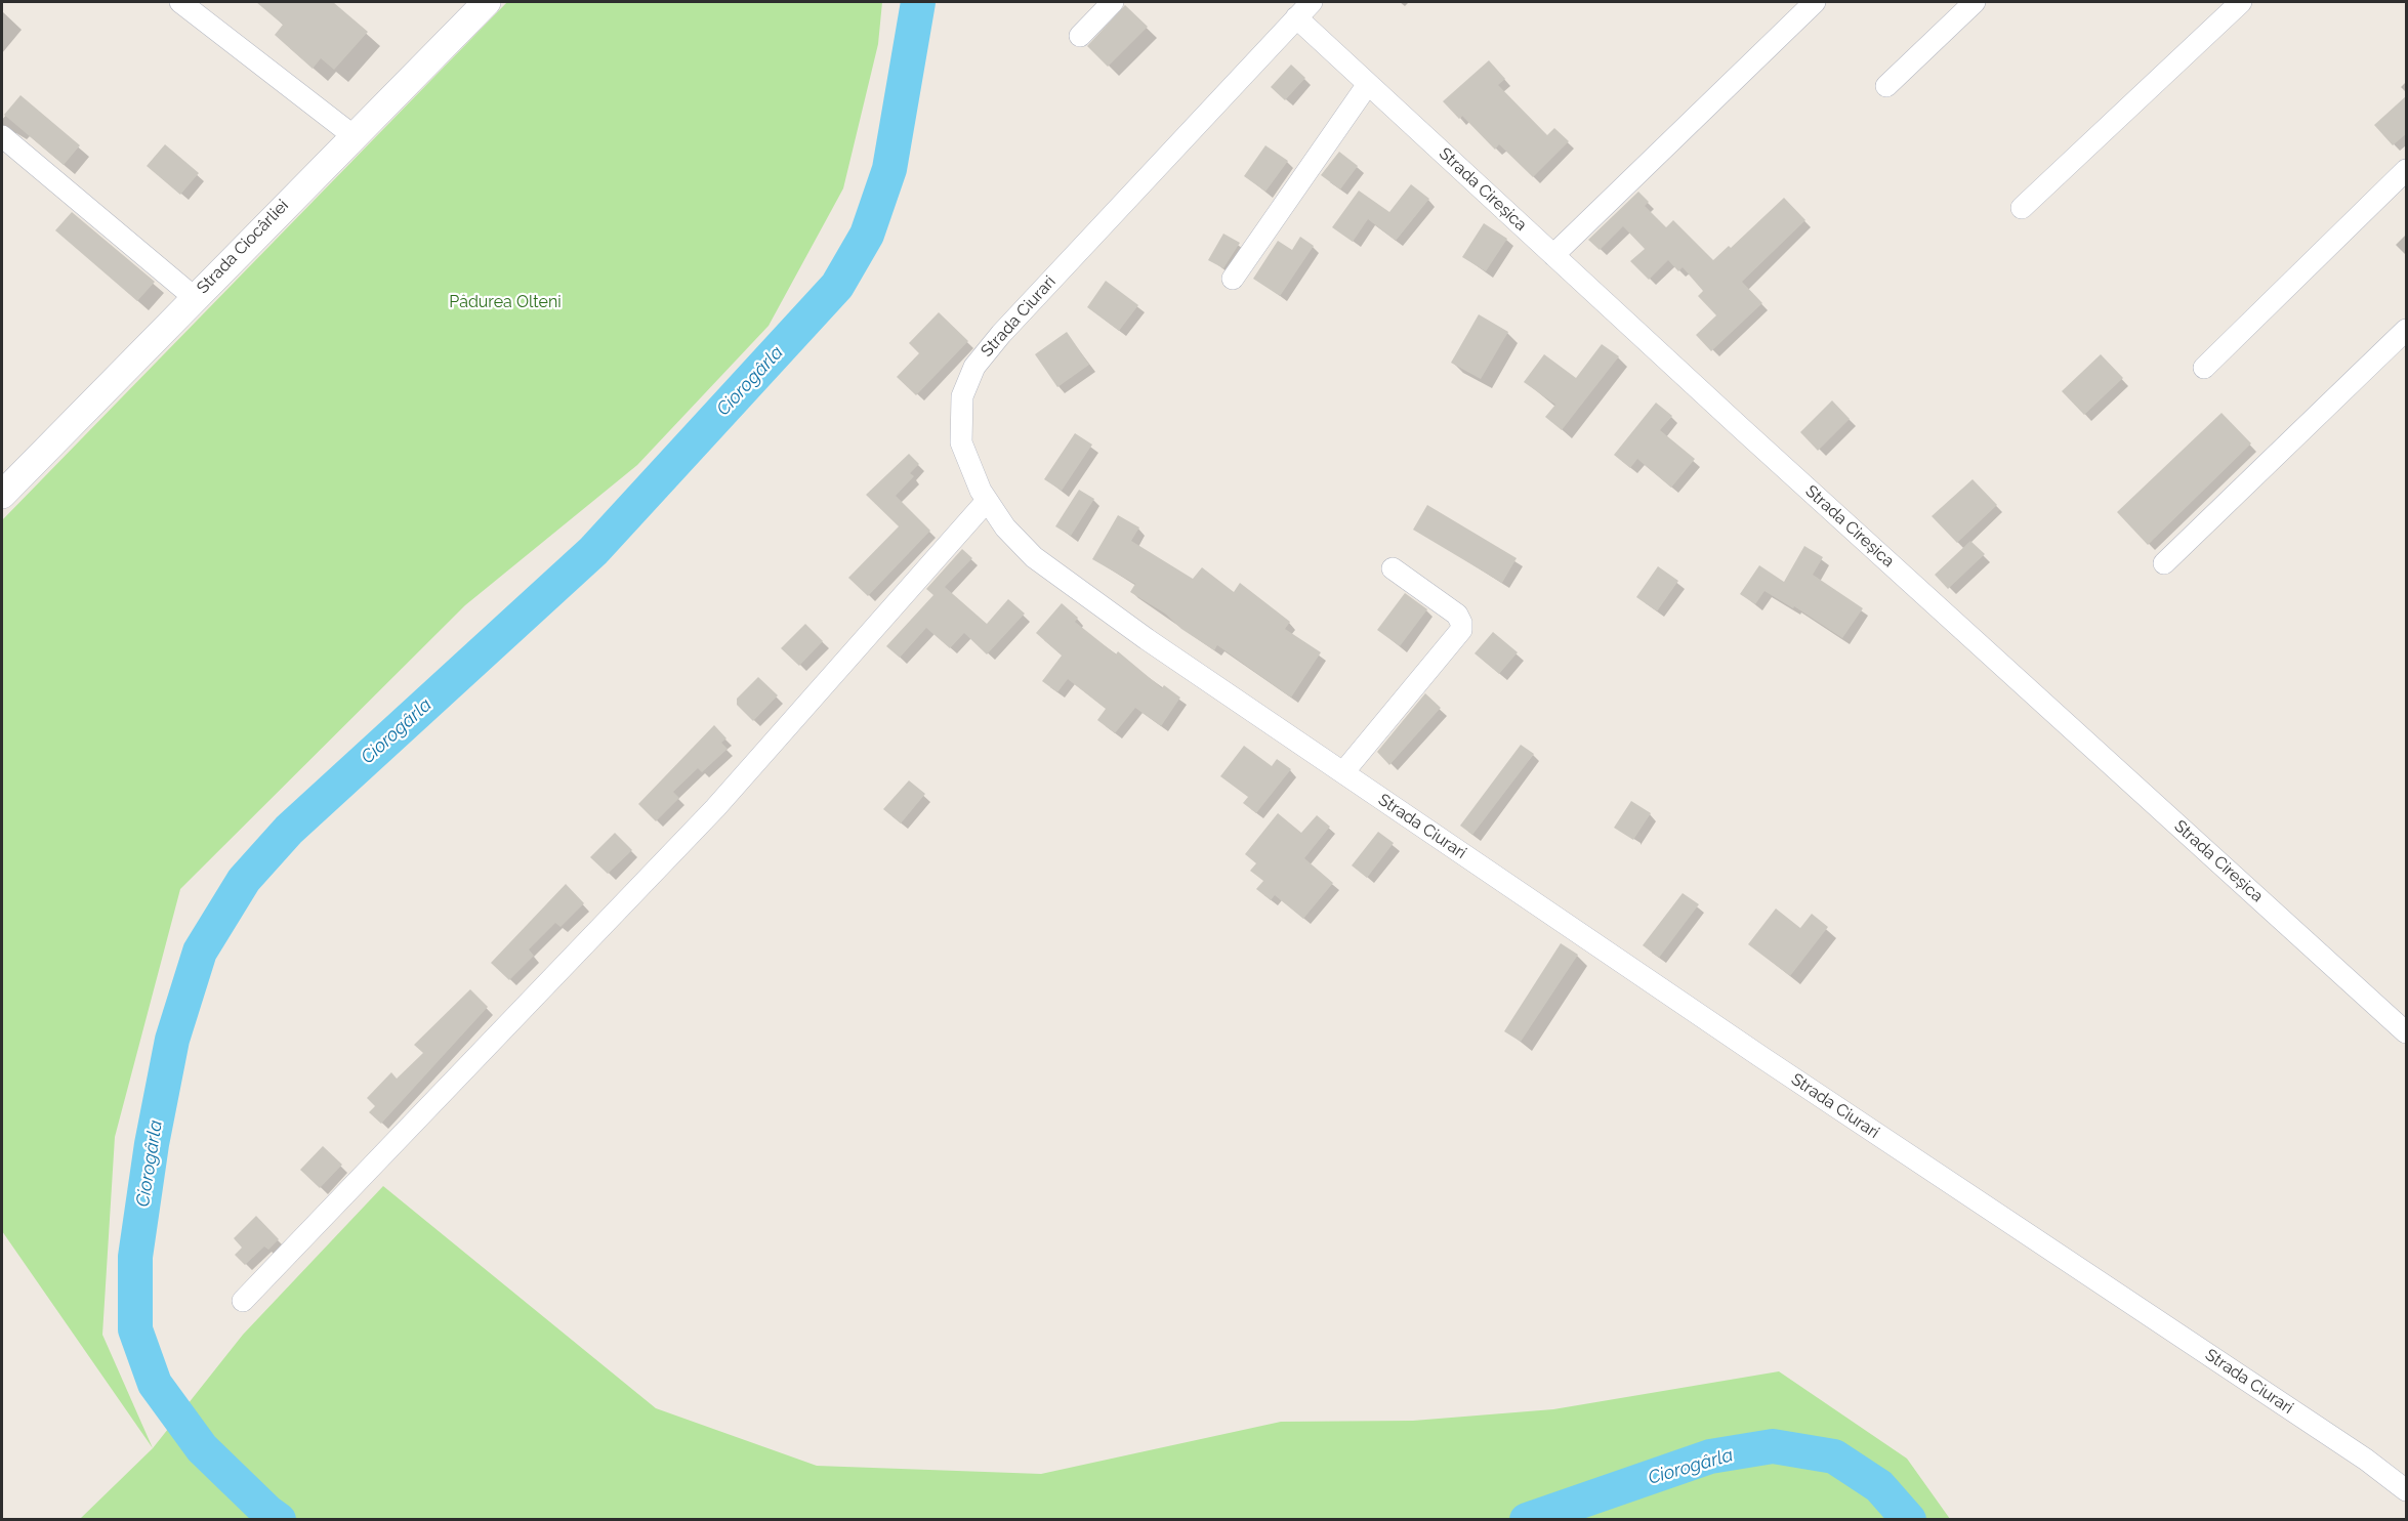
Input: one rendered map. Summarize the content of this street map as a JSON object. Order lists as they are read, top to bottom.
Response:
{
  "streets": {
    "street": ["Strada Cireșica", "Strada Ciocârliei", "Strada Ciurari"]
  },
  "crossings": [
    ["Strada Cireșica", "Strada Ciurari"]
  ],
  "water": ["Ciorogârla"],
  "parks": ["Pădurea Olteni"]
}
